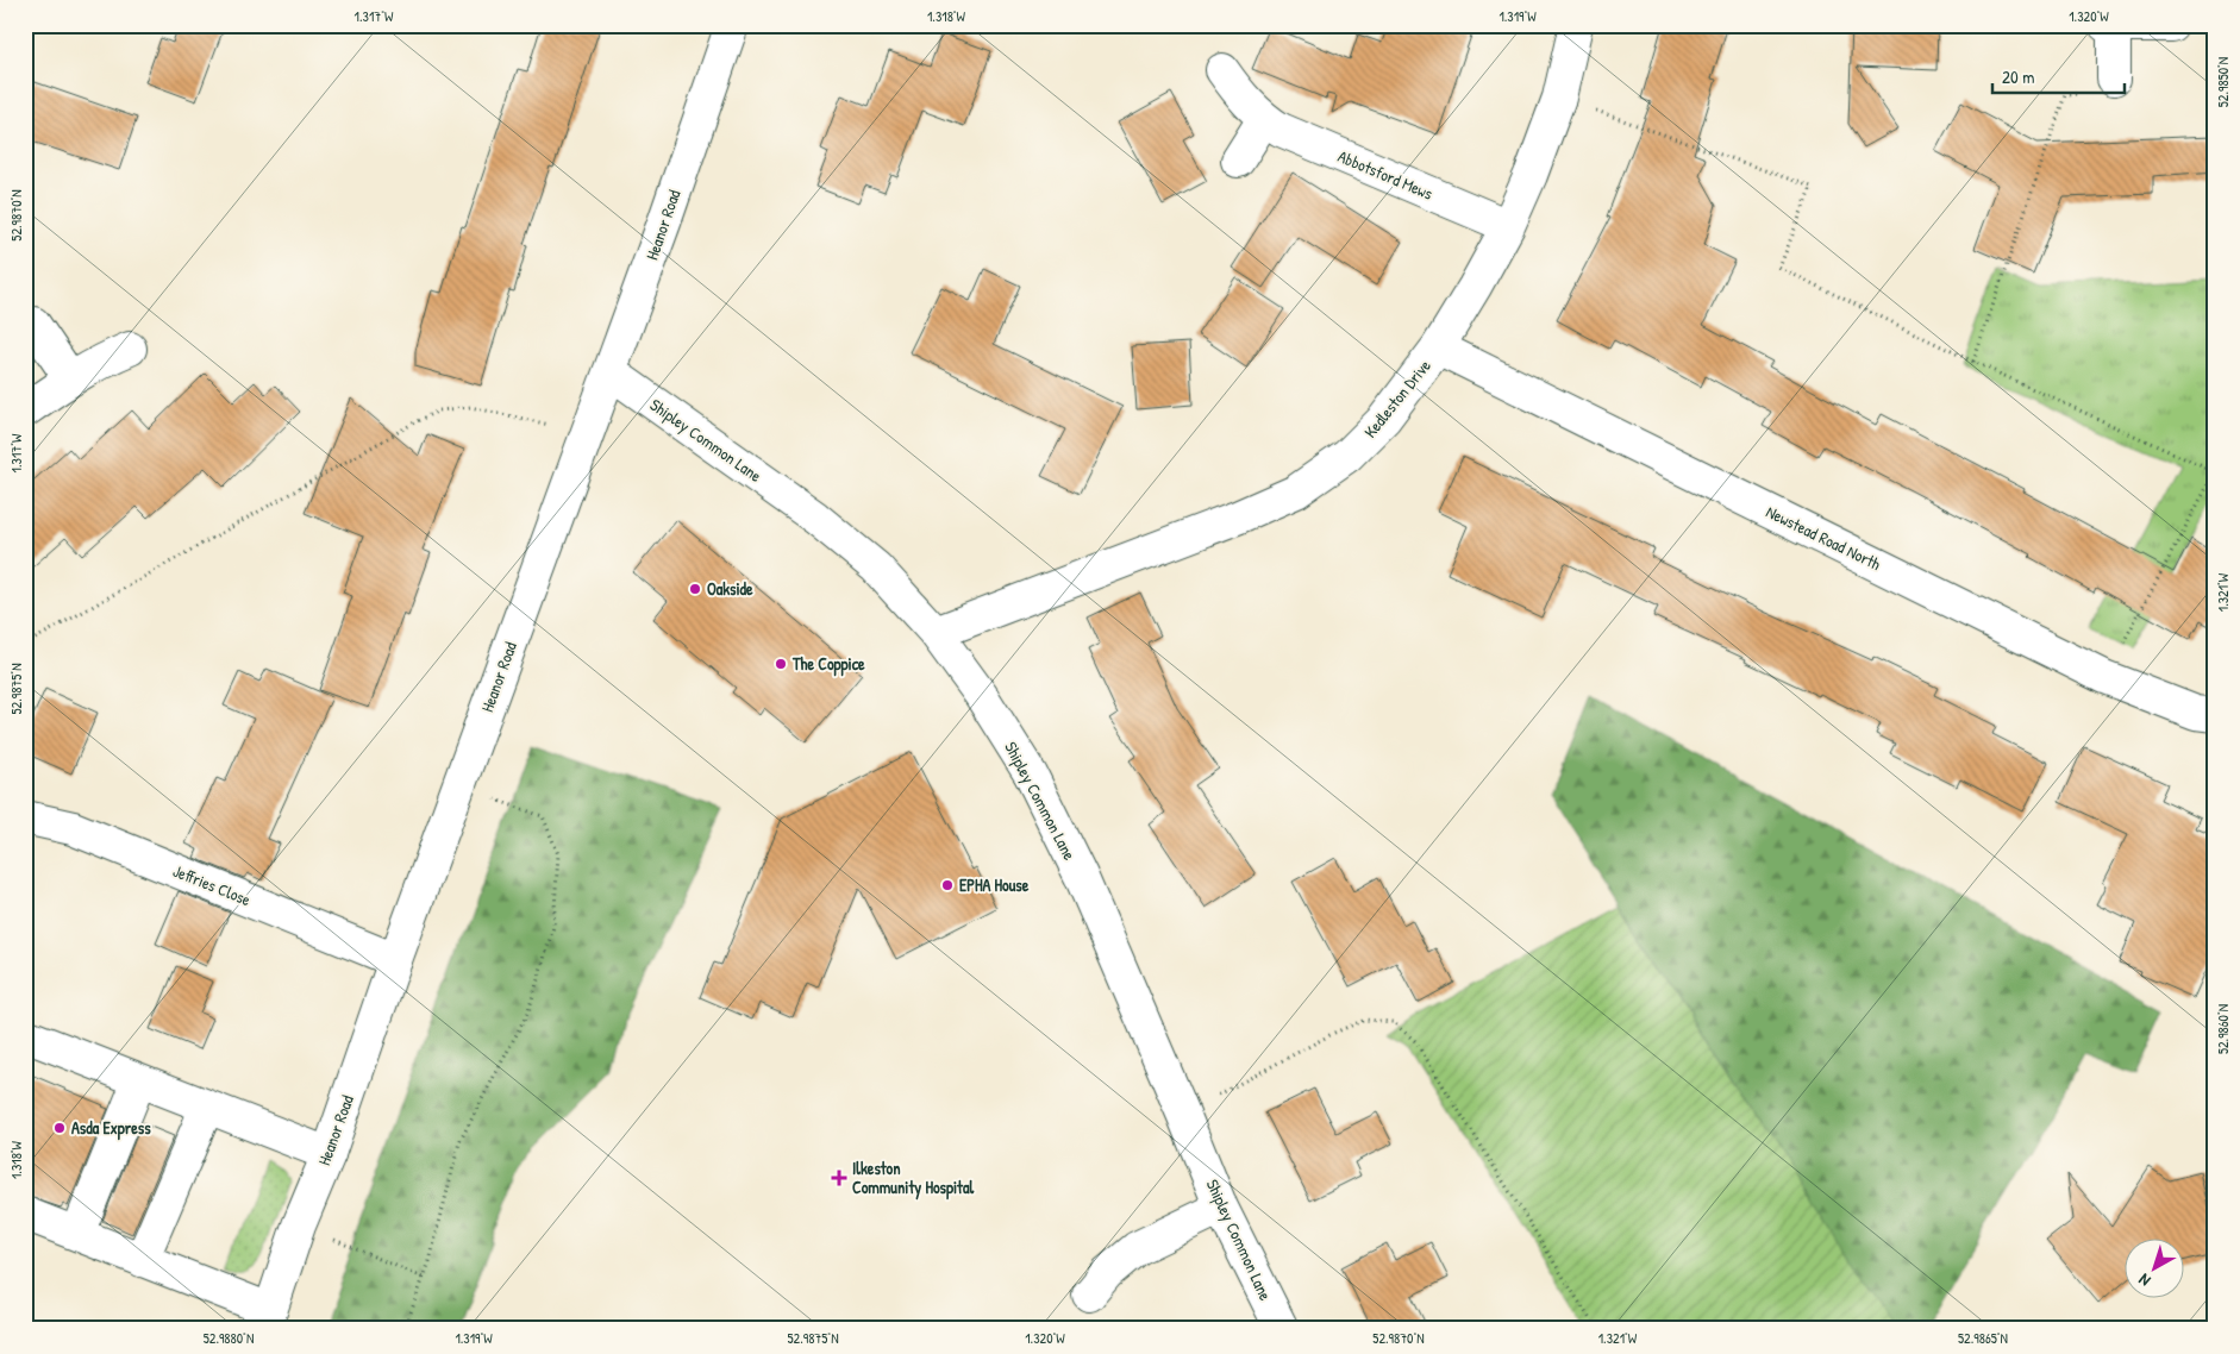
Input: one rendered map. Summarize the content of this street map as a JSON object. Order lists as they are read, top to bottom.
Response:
{
  "streets": {
    "street": [
      "Abbotsford Mews",
      "Heanor Road",
      "Kedleston Drive",
      "Shipley Common Lane",
      "Newstead Road North",
      "Jeffries Close"
    ]
  },
  "crossings": [
    ["Abbotsford Mews", "Kedleston Drive"],
    ["Heanor Road", "Shipley Common Lane"],
    ["Heanor Road", "Jeffries Close"],
    ["Kedleston Drive", "Shipley Common Lane"],
    ["Kedleston Drive", "Newstead Road North"]
  ],
  "places": {
    "other": [
      "Oakside",
      "The Coppice",
      "EPHA House",
      "Asda Express"
    ],
    "health": ["Ilkeston Community Hospital"]
  },
  "scale_bar": "20 m",
  "north": "bottom left",
  "coordinates": [
    "1.317°W",
    "1.318°W",
    "1.319°W",
    "1.320°W",
    "52.9850°N",
    "52.9870°N",
    "1.321°W",
    "52.9875°N",
    "52.9860°N",
    "52.9880°N",
    "52.9865°N"
  ]
}
